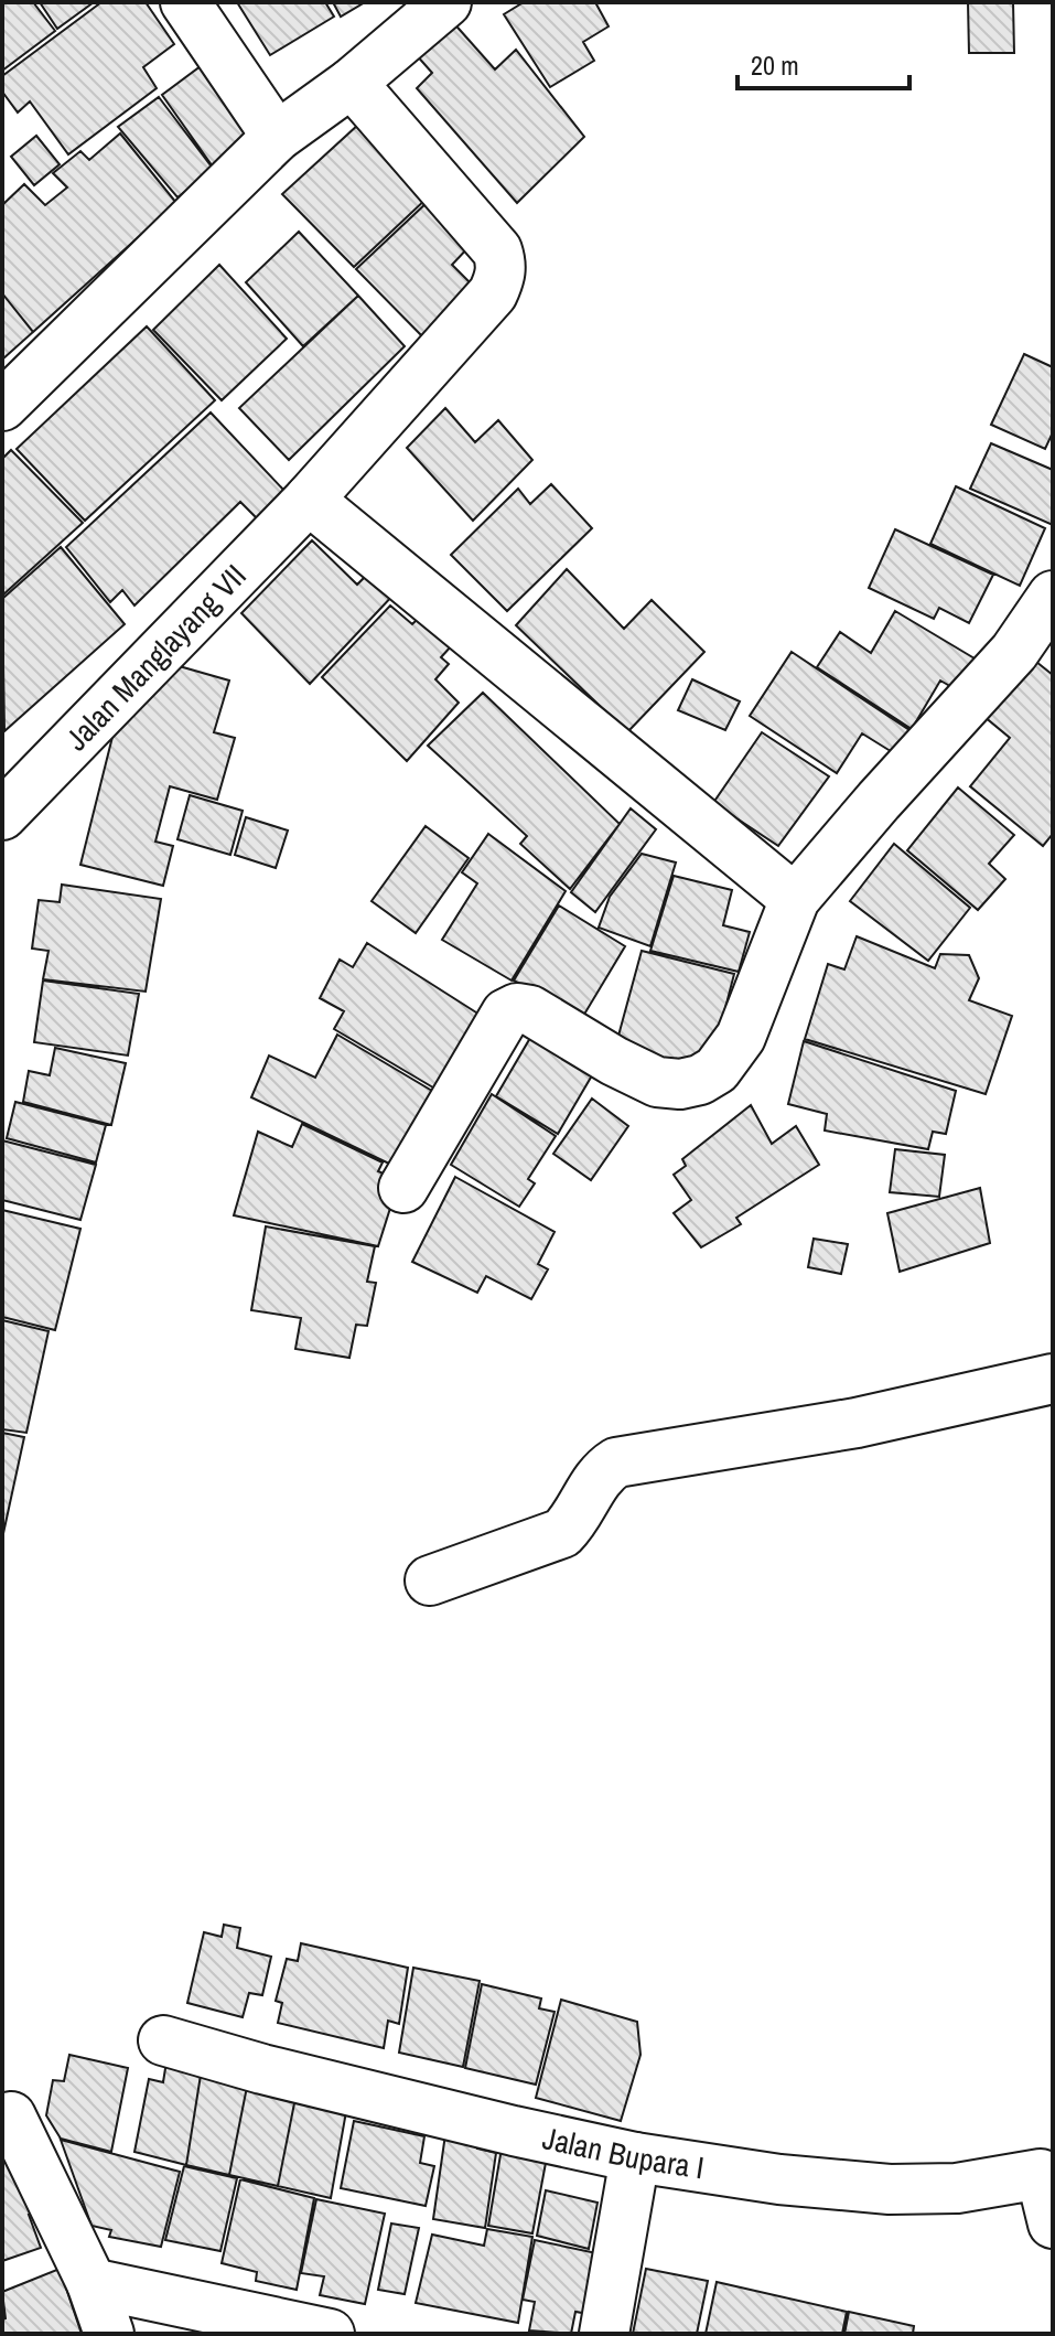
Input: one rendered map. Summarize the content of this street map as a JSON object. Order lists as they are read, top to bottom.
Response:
{
  "streets": {
    "street": ["Jalan Manglayang VII", "Jalan Bupara I"]
  },
  "scale_bar": "20 m"
}
